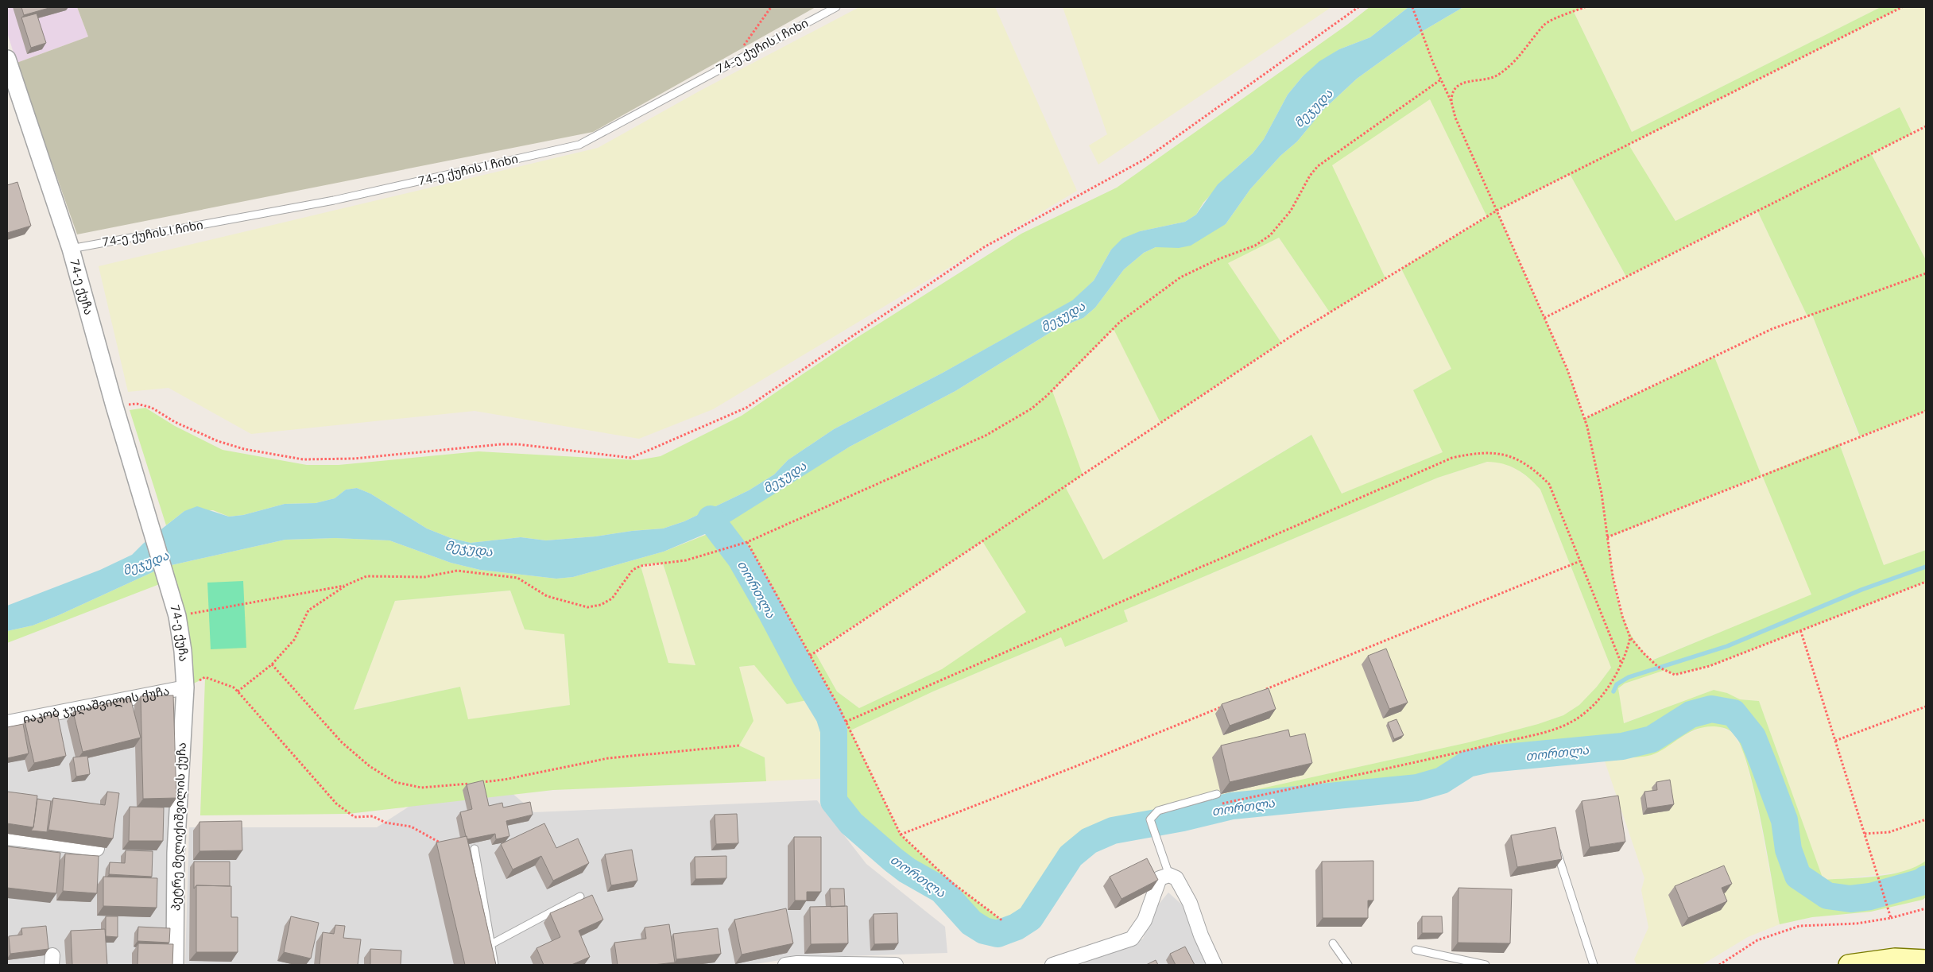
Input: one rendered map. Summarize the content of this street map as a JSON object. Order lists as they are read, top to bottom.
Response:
{
  "streets": {
    "street": ["74-ე ქუჩა", "იაკობ ჯუღაშვილის ქუჩა", "პეტრე მელიქიშვილის ქუჩა"],
    "lane": ["74-ე ქუჩის I ჩიხი"]
  },
  "crossings": [
    ["74-ე ქუჩის I ჩიხი", "74-ე ქუჩა"],
    ["74-ე ქუჩა", "იაკობ ჯუღაშვილის ქუჩა"],
    ["74-ე ქუჩა", "პეტრე მელიქიშვილის ქუჩა"],
    ["იაკობ ჯუღაშვილის ქუჩა", "პეტრე მელიქიშვილის ქუჩა"]
  ],
  "water": ["მეჯუდა", "თორთლა"]
}
